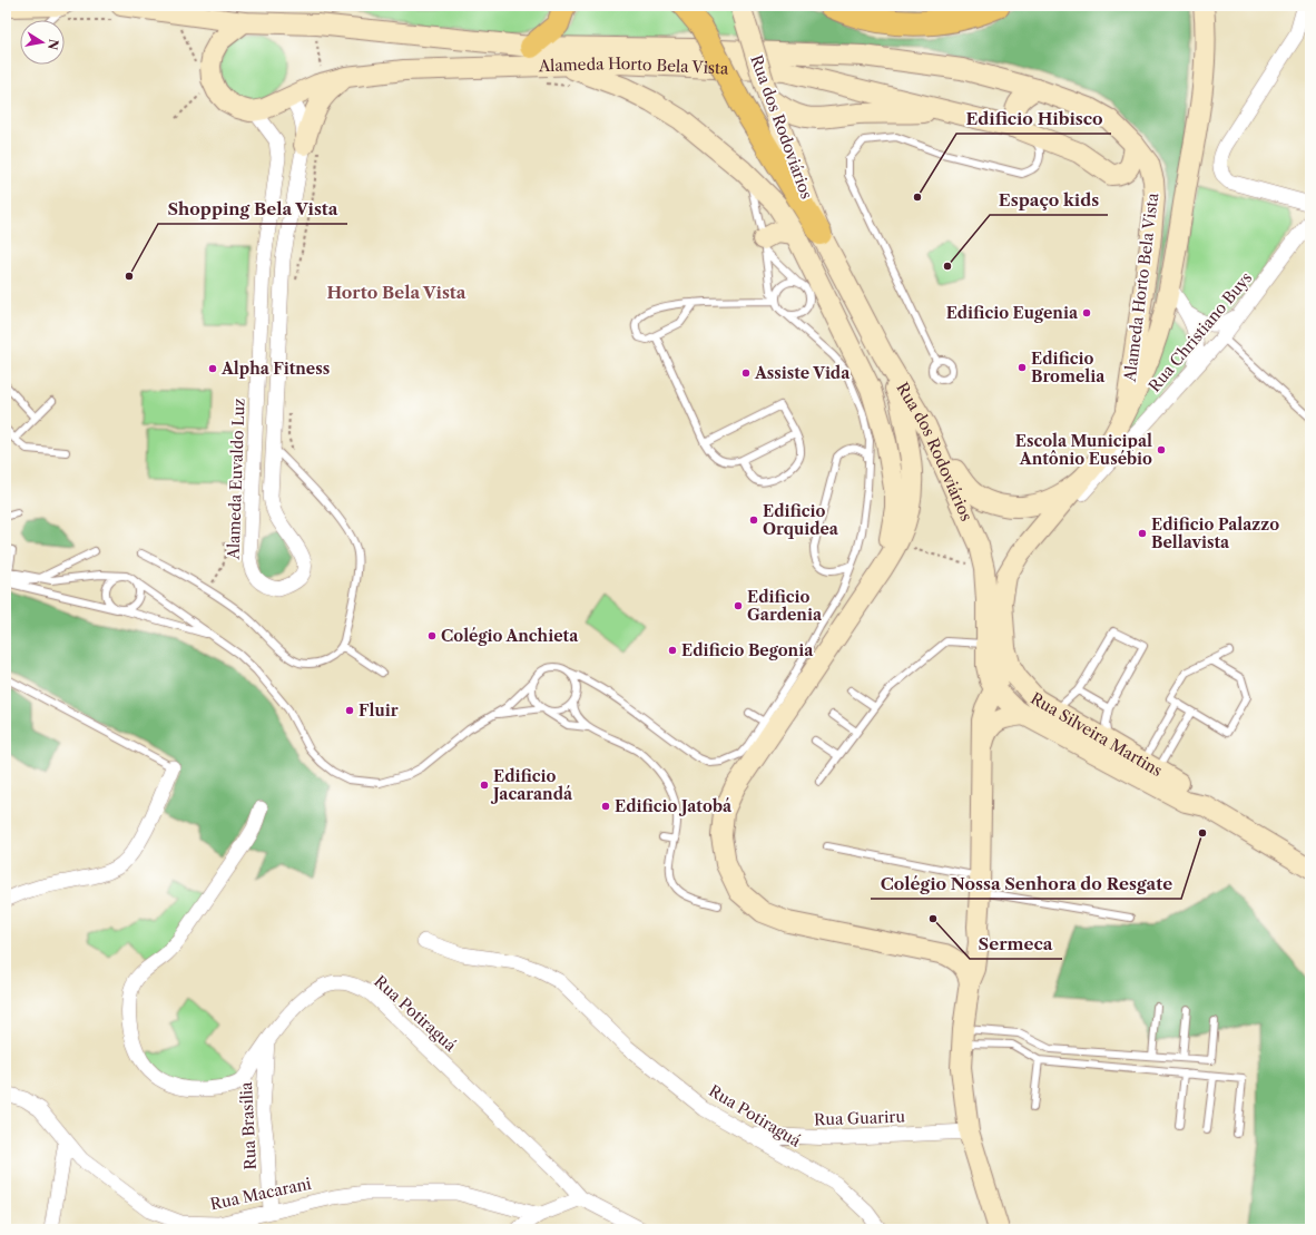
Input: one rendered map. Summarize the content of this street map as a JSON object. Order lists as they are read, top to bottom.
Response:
{
  "streets": {
    "main road": ["Alameda Horto Bela Vista", "Rua dos Rodoviários", "Rua Silveira Martins"],
    "street": [
      "Rua Christiano Buys",
      "Alameda Euvaldo Luz",
      "Rua Potiraguá",
      "Rua Guariru",
      "Rua Brasília",
      "Rua Macarani"
    ]
  },
  "crossings": [
    ["Alameda Horto Bela Vista", "Rua dos Rodoviários"],
    ["Alameda Horto Bela Vista", "Alameda Euvaldo Luz"],
    ["Rua dos Rodoviários", "Rua Christiano Buys"],
    ["Rua dos Rodoviários", "Rua Silveira Martins"],
    ["Rua dos Rodoviários", "Rua Guariru"],
    ["Rua Potiraguá", "Rua Guariru"],
    ["Rua Potiraguá", "Rua Brasília"],
    ["Rua Brasília", "Rua Macarani"]
  ],
  "districts": ["Horto Bela Vista"],
  "places": [
    "Edificio Hibisco",
    "Espaço kids",
    "Shopping Bela Vista",
    "Edificio Eugenia",
    "Edificio Bromelia",
    "Alpha Fitness",
    "Assiste Vida",
    "Escola Municipal Antônio Eusébio",
    "Edificio Orquidea",
    "Edificio Palazzo Bellavista",
    "Edificio Gardenia",
    "Colégio Anchieta",
    "Edificio Begonia",
    "Fluir",
    "Edificio Jacarandá",
    "Edificio Jatobá",
    "Colégio Nossa Senhora do Resgate",
    "Sermeca"
  ],
  "north": "right"
}
